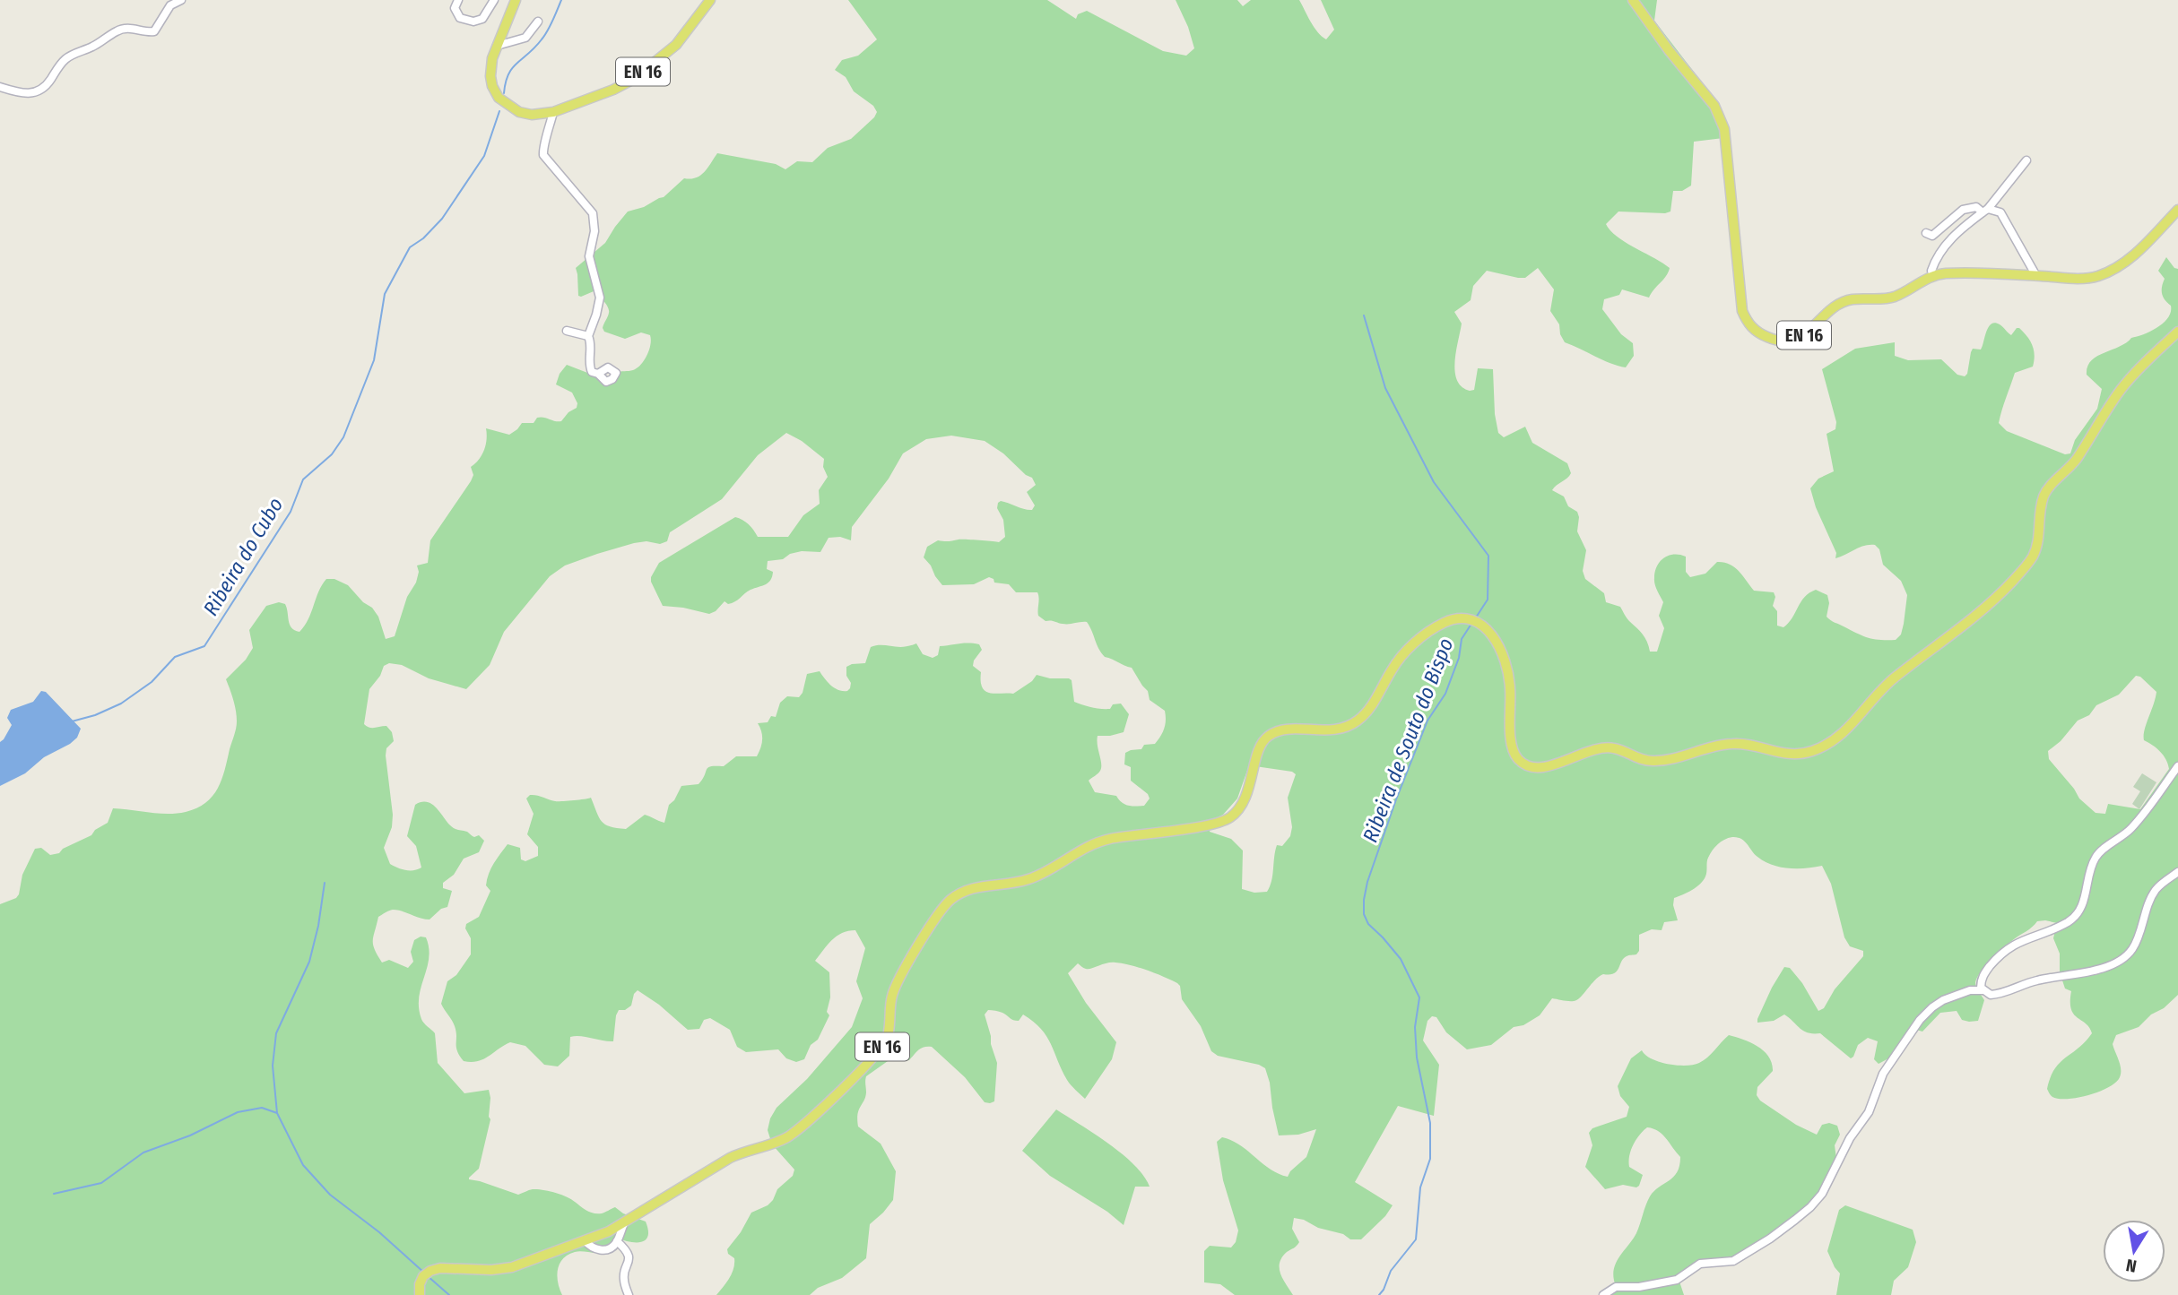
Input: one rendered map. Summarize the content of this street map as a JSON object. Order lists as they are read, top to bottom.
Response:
{
  "streets": {
    "main road": ["EN 16"]
  },
  "water": ["Ribeira do Cubo", "Ribeira de Souto do Bispo"],
  "north": "bottom"
}
